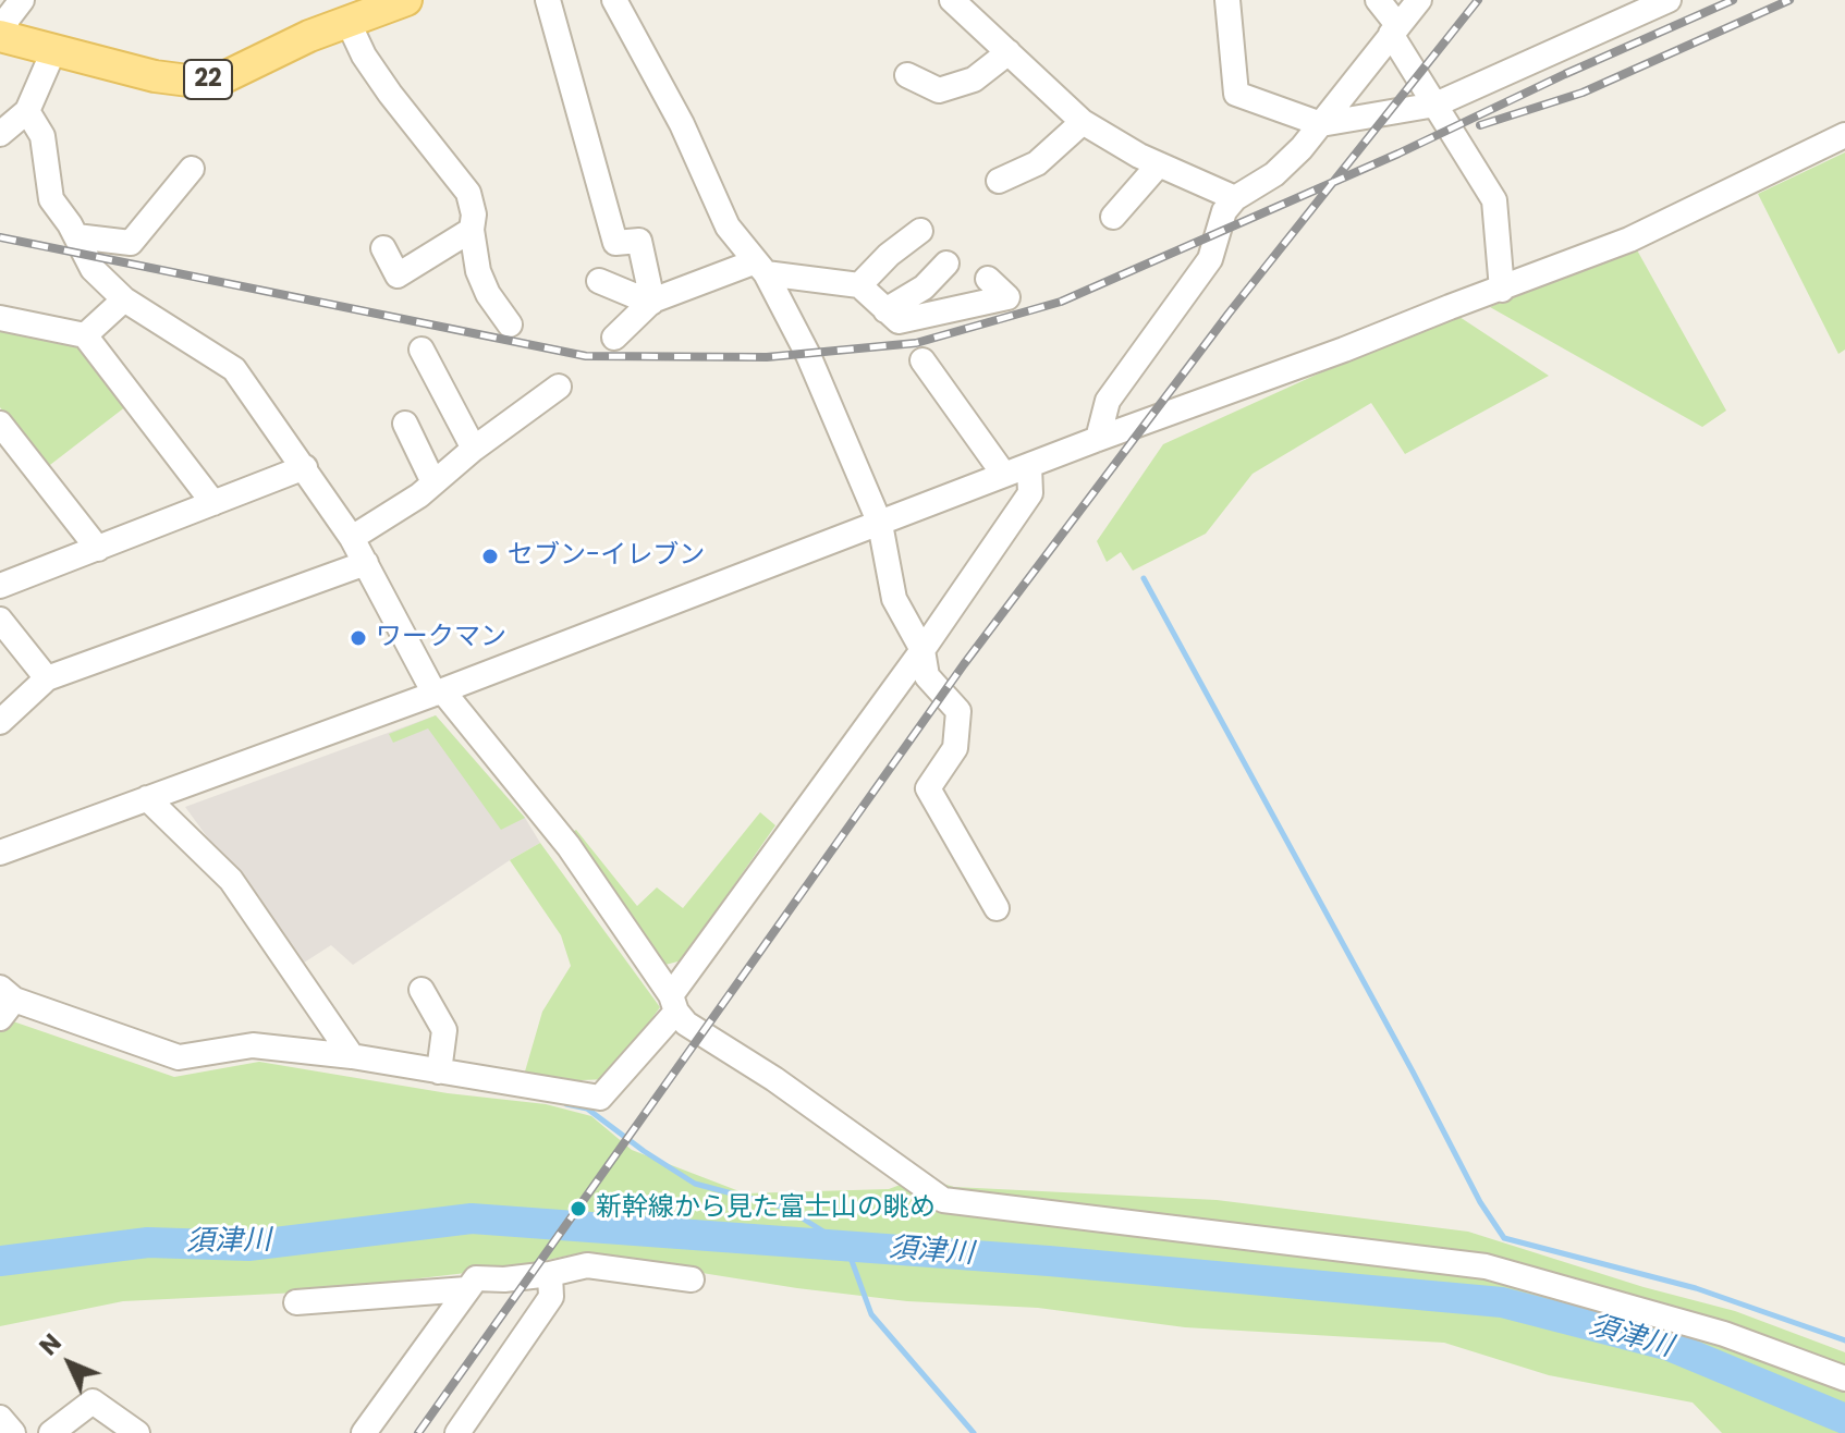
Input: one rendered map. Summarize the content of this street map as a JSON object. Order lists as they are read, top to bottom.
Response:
{
  "streets": {
    "main road": ["22"]
  },
  "water": ["須津川"],
  "places": ["セブン-イレブン", "ワークマン", "新幹線から見た富士山の眺め"],
  "north": "top left"
}
